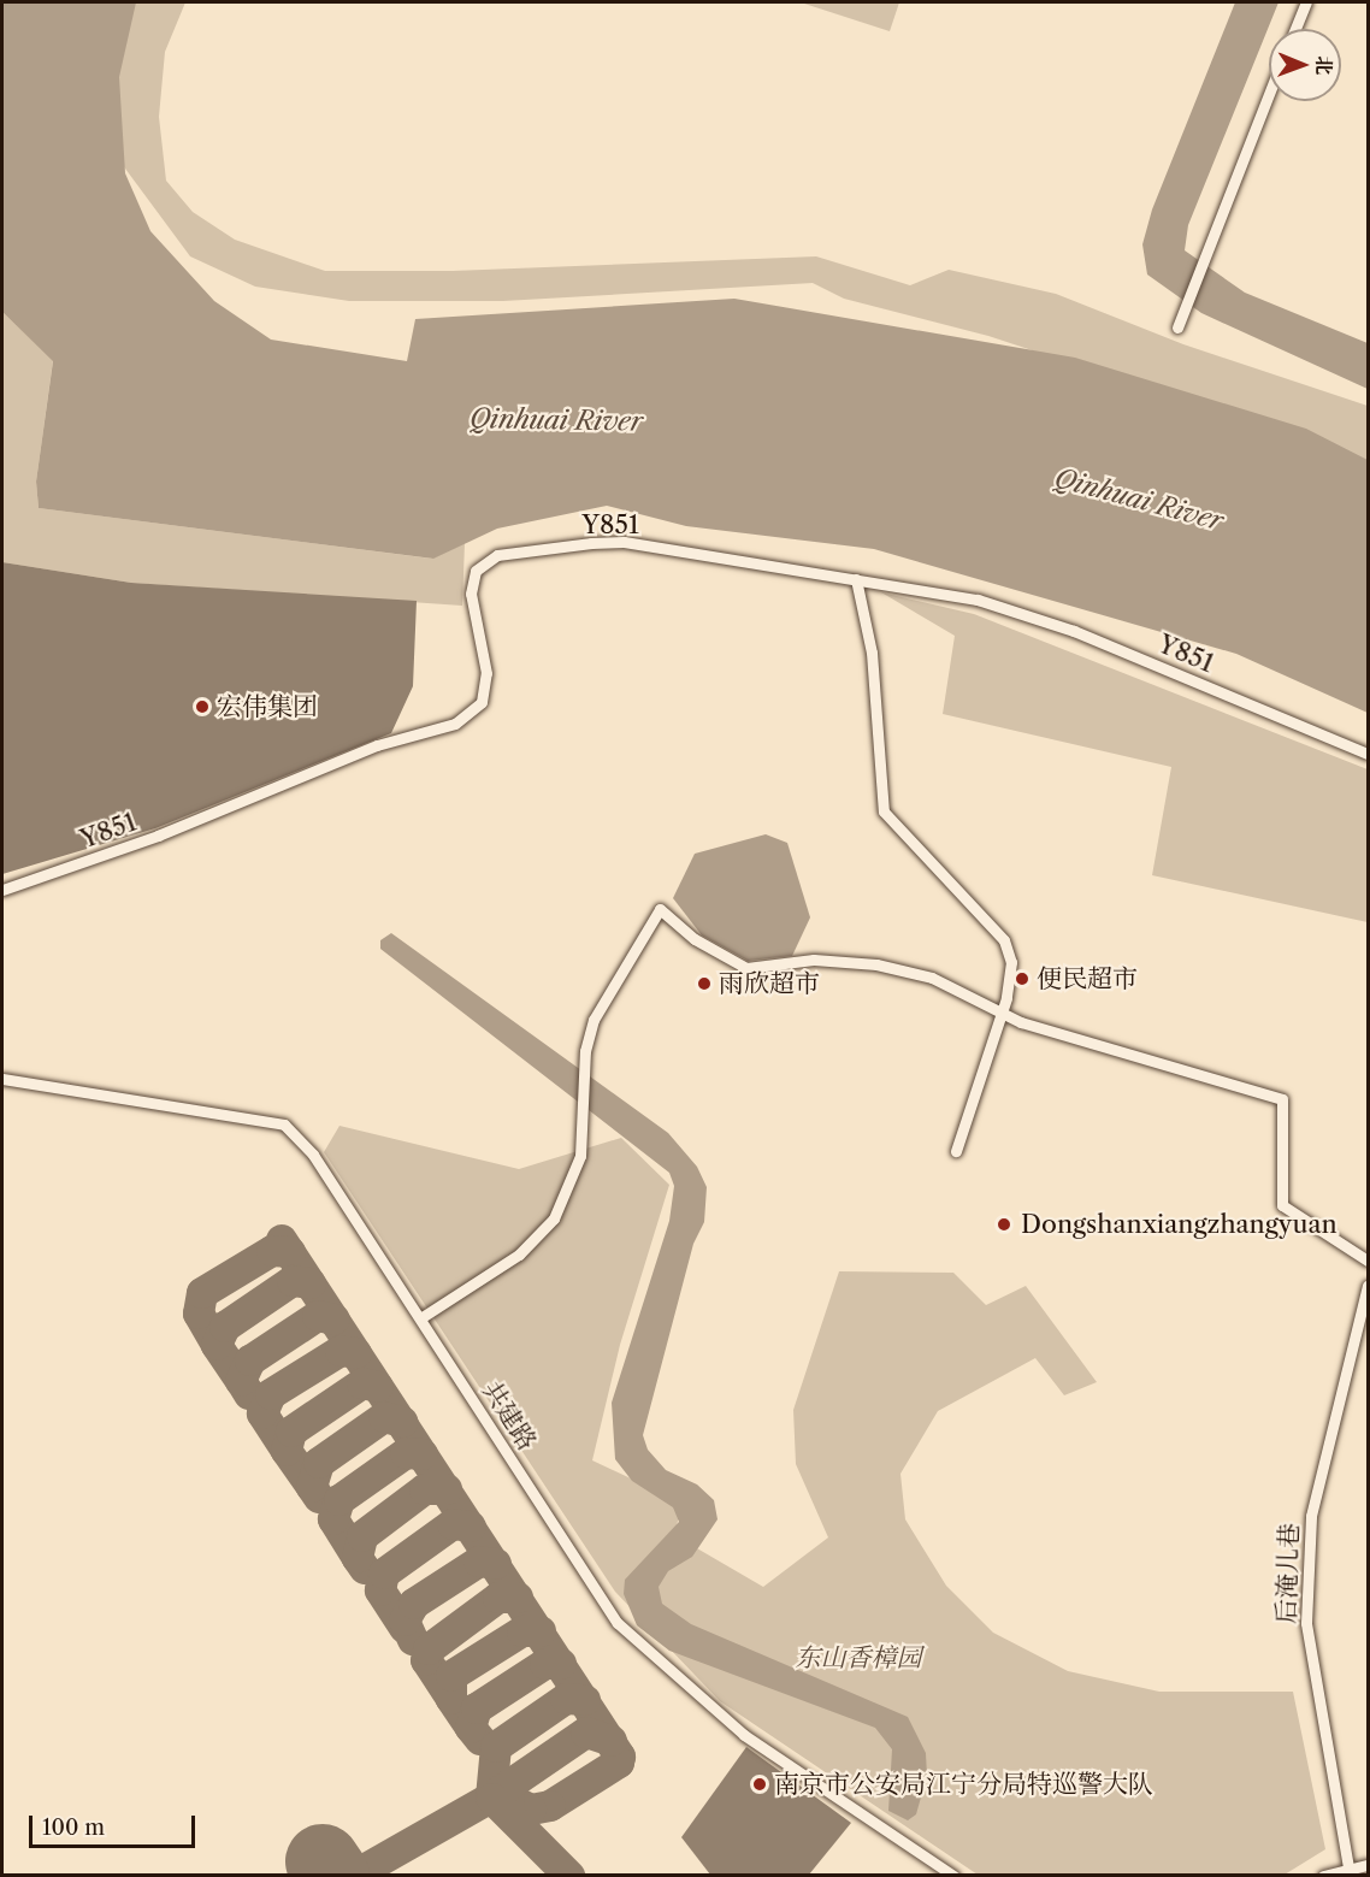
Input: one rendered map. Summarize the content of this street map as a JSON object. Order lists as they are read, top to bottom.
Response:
{
  "streets": {
    "street": ["Y851", "共建路", "后淹儿巷"]
  },
  "water": ["Qinhuai River"],
  "parks": ["东山香樟园"],
  "places": [
    "宏伟集团",
    "便民超市",
    "雨欣超市",
    "Dongshanxiangzhangyuan",
    "南京市公安局江宁分局特巡警大队"
  ],
  "scale_bar": "100 m",
  "north": "right"
}
